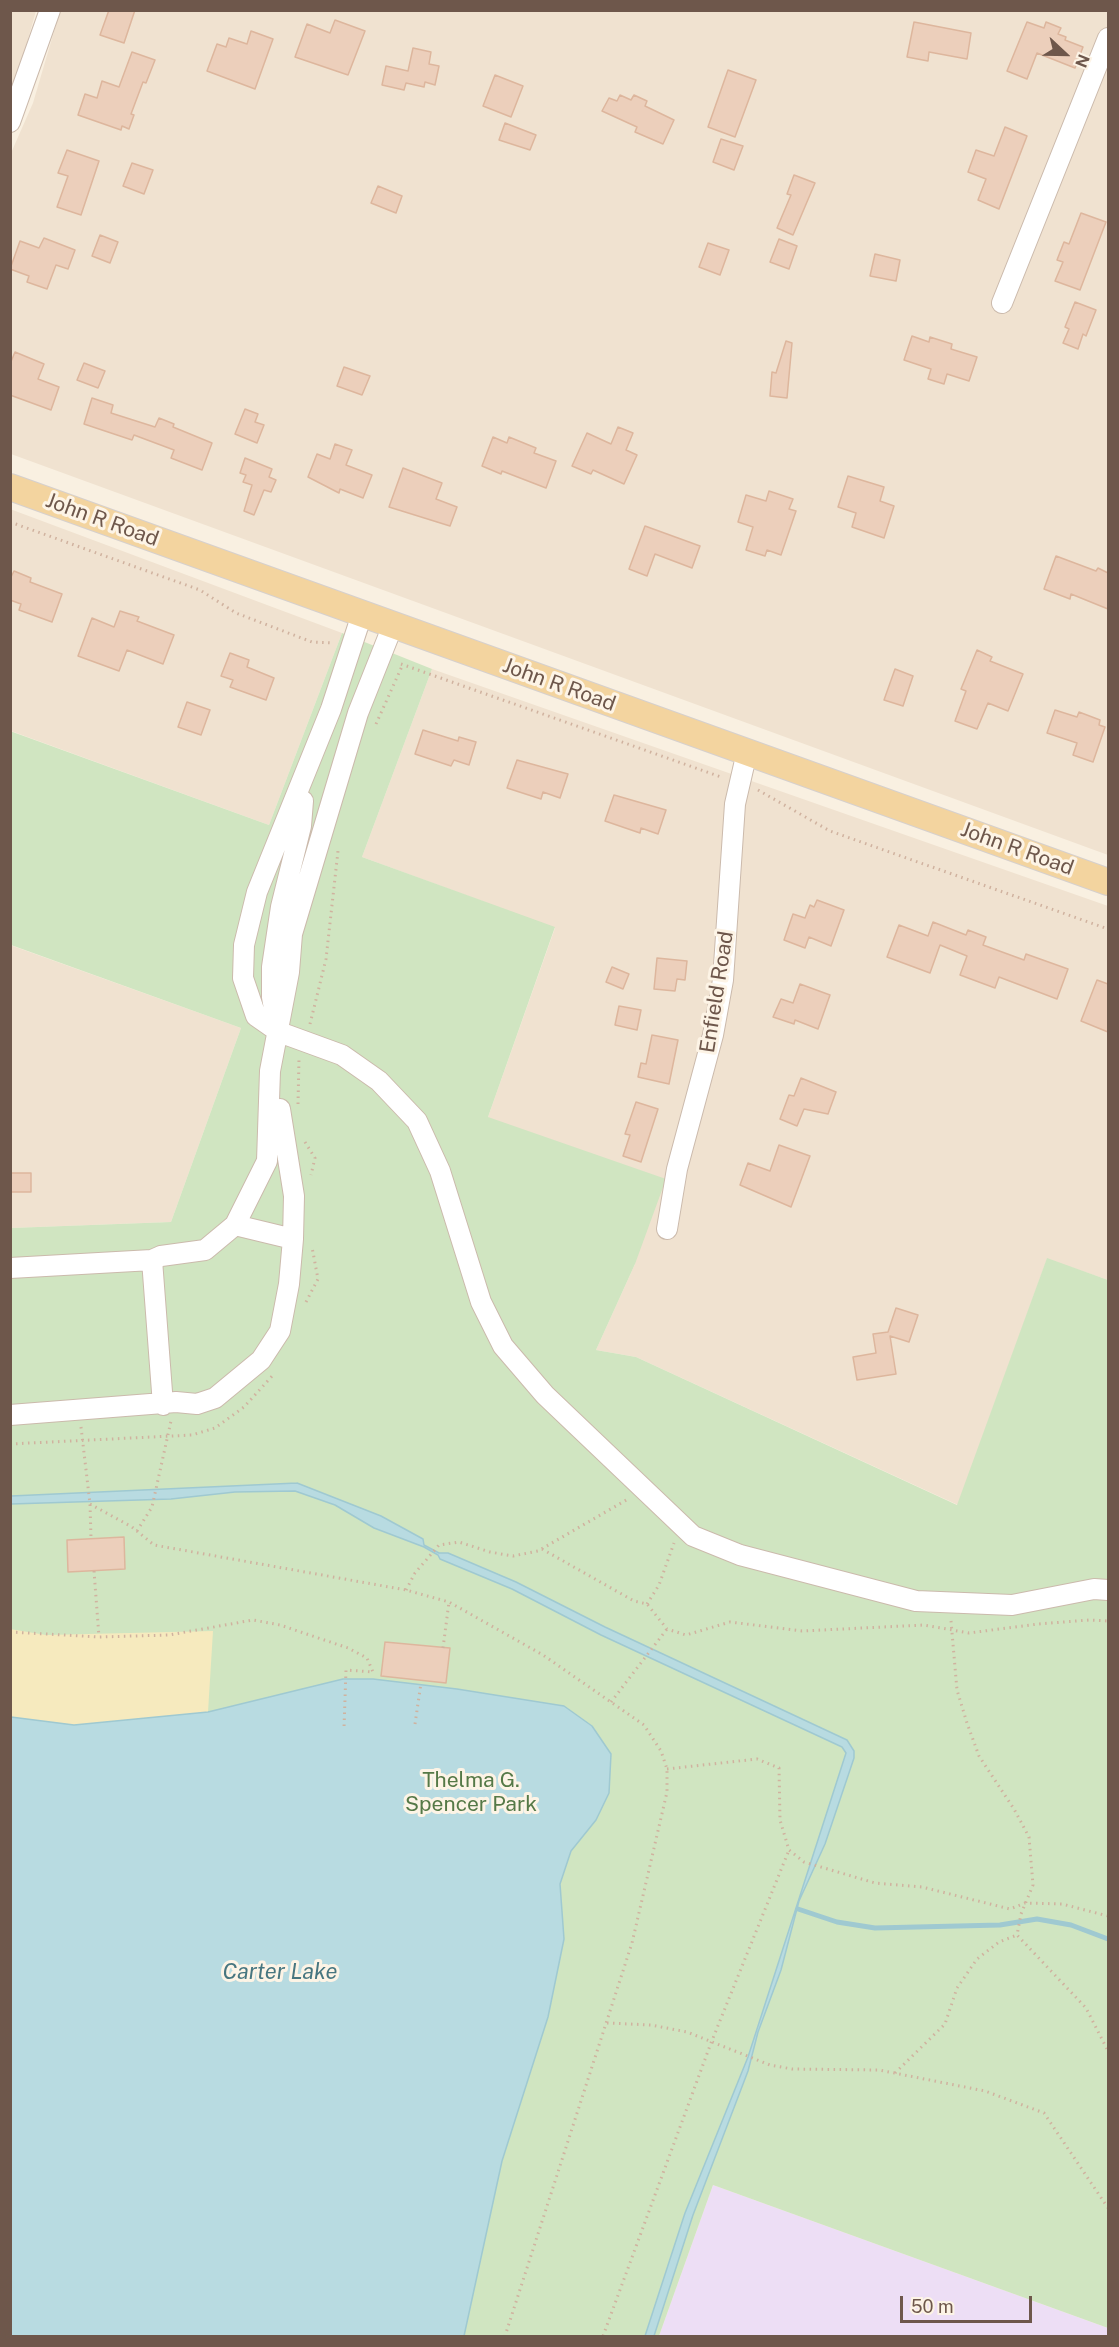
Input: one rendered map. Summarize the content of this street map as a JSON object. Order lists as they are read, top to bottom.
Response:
{
  "streets": {
    "main road": ["John R Road"],
    "street": ["Enfield Road"]
  },
  "crossings": [
    ["John R Road", "Enfield Road"]
  ],
  "water": ["Carter Lake"],
  "parks": ["Thelma G. Spencer Park"],
  "scale_bar": "50 m",
  "north": "right"
}
